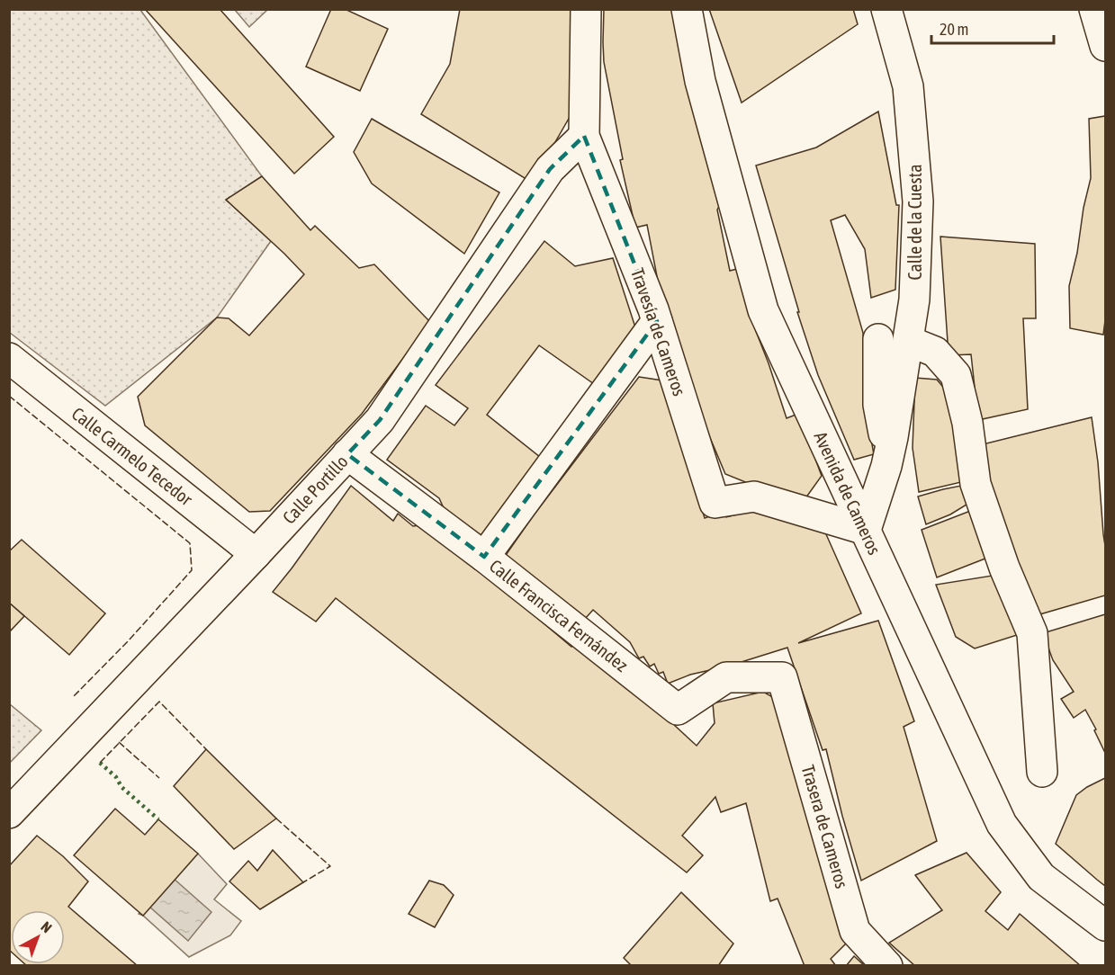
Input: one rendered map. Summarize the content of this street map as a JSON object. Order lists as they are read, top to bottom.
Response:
{
  "streets": {
    "street": [
      "Calle de la Cuesta",
      "Travesía de Cameros",
      "Calle Carmelo Tecedor",
      "Calle Portillo",
      "Avenida de Cameros",
      "Calle Francisca Fernández",
      "Trasera de Cameros"
    ]
  },
  "crossings": [
    ["Calle de la Cuesta", "Travesía de Cameros"],
    ["Calle de la Cuesta", "Avenida de Cameros"],
    ["Travesía de Cameros", "Calle Portillo"],
    ["Travesía de Cameros", "Avenida de Cameros"],
    ["Calle Carmelo Tecedor", "Calle Portillo"],
    ["Calle Portillo", "Calle Francisca Fernández"],
    ["Calle Francisca Fernández", "Trasera de Cameros"]
  ],
  "scale_bar": "20 m",
  "north": "top right"
}
